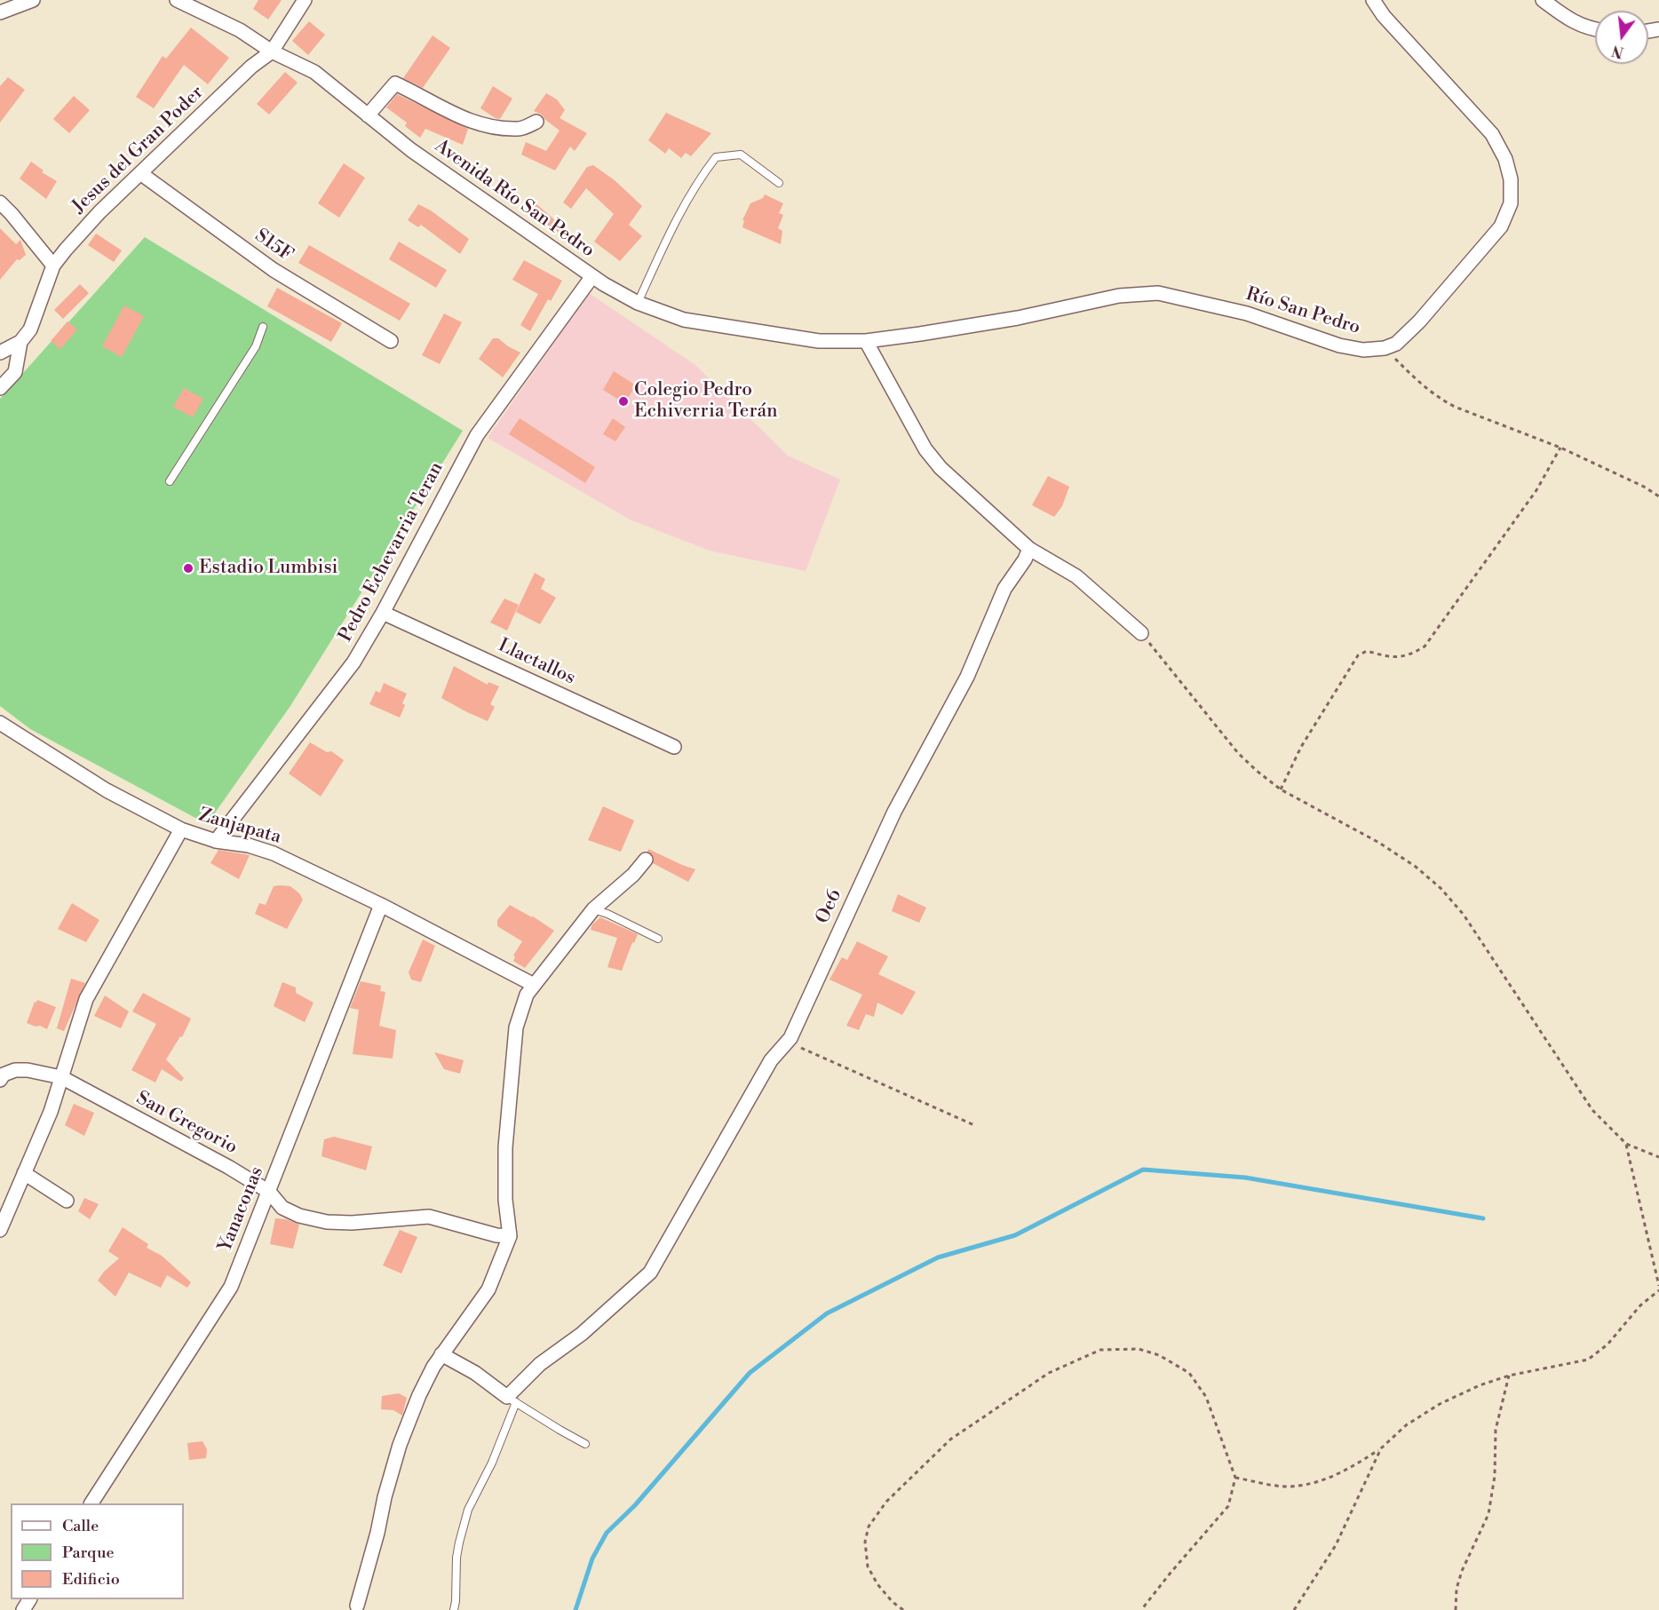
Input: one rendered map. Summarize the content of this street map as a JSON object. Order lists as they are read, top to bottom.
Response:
{
  "streets": {
    "street": [
      "Jesus del Gran Poder",
      "Avenida Río San Pedro",
      "S15F",
      "Río San Pedro",
      "Pedro Echevarria Teran",
      "Llactallos",
      "Zanjapata",
      "Oe6",
      "San Gregorio",
      "Yanaconas"
    ]
  },
  "crossings": [
    ["Jesus del Gran Poder", "Avenida Río San Pedro"],
    ["Jesus del Gran Poder", "S15F"],
    ["Avenida Río San Pedro", "Río San Pedro"],
    ["Avenida Río San Pedro", "Pedro Echevarria Teran"],
    ["Pedro Echevarria Teran", "Llactallos"],
    ["Pedro Echevarria Teran", "Zanjapata"],
    ["Zanjapata", "Yanaconas"],
    ["San Gregorio", "Yanaconas"]
  ],
  "places": ["Colegio Pedro Echiverria Terán", "Estadio Lumbisi"],
  "legend": ["Calle", "Parque", "Edificio"],
  "north": "bottom"
}
